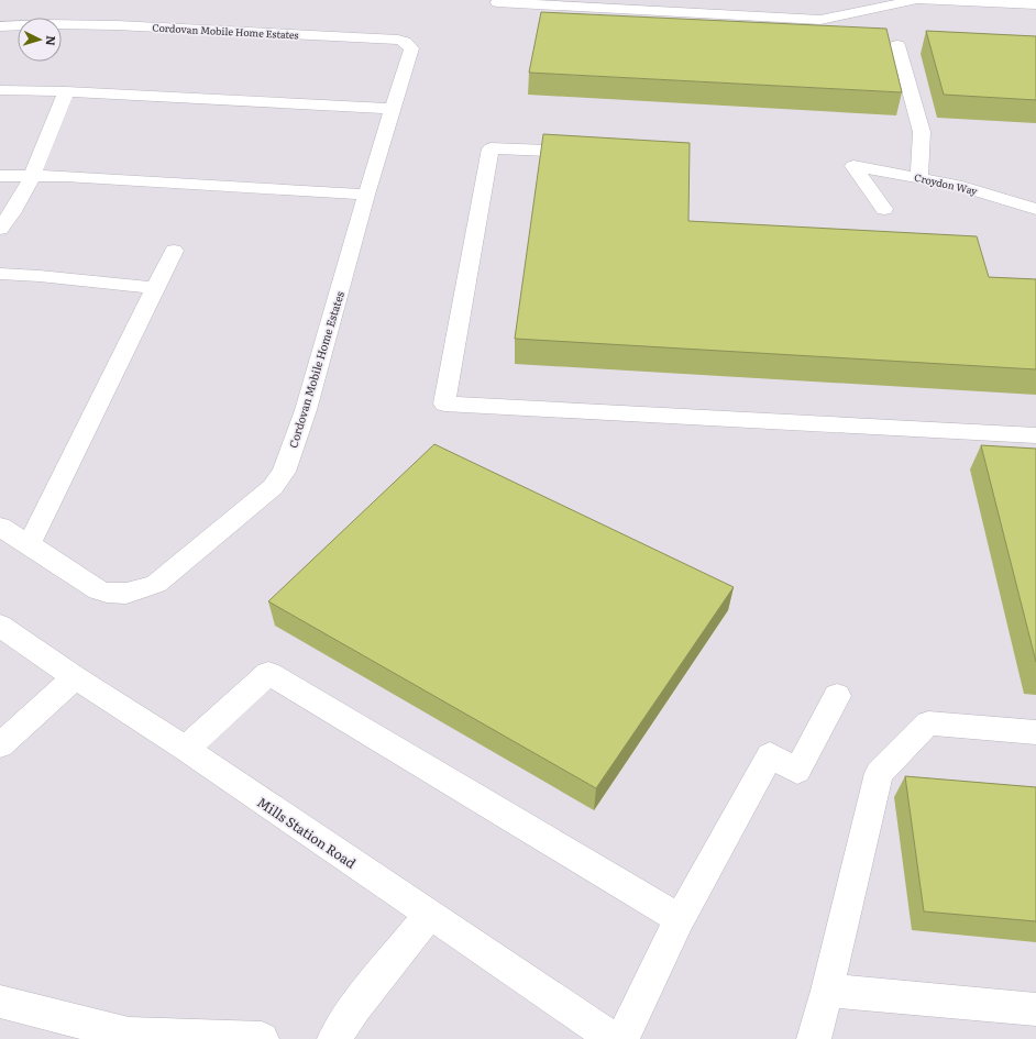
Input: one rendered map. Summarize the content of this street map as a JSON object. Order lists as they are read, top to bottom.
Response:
{
  "streets": {
    "street": ["Cordovan Mobile Home Estates", "Croydon Way", "Mills Station Road"]
  },
  "north": "right"
}
